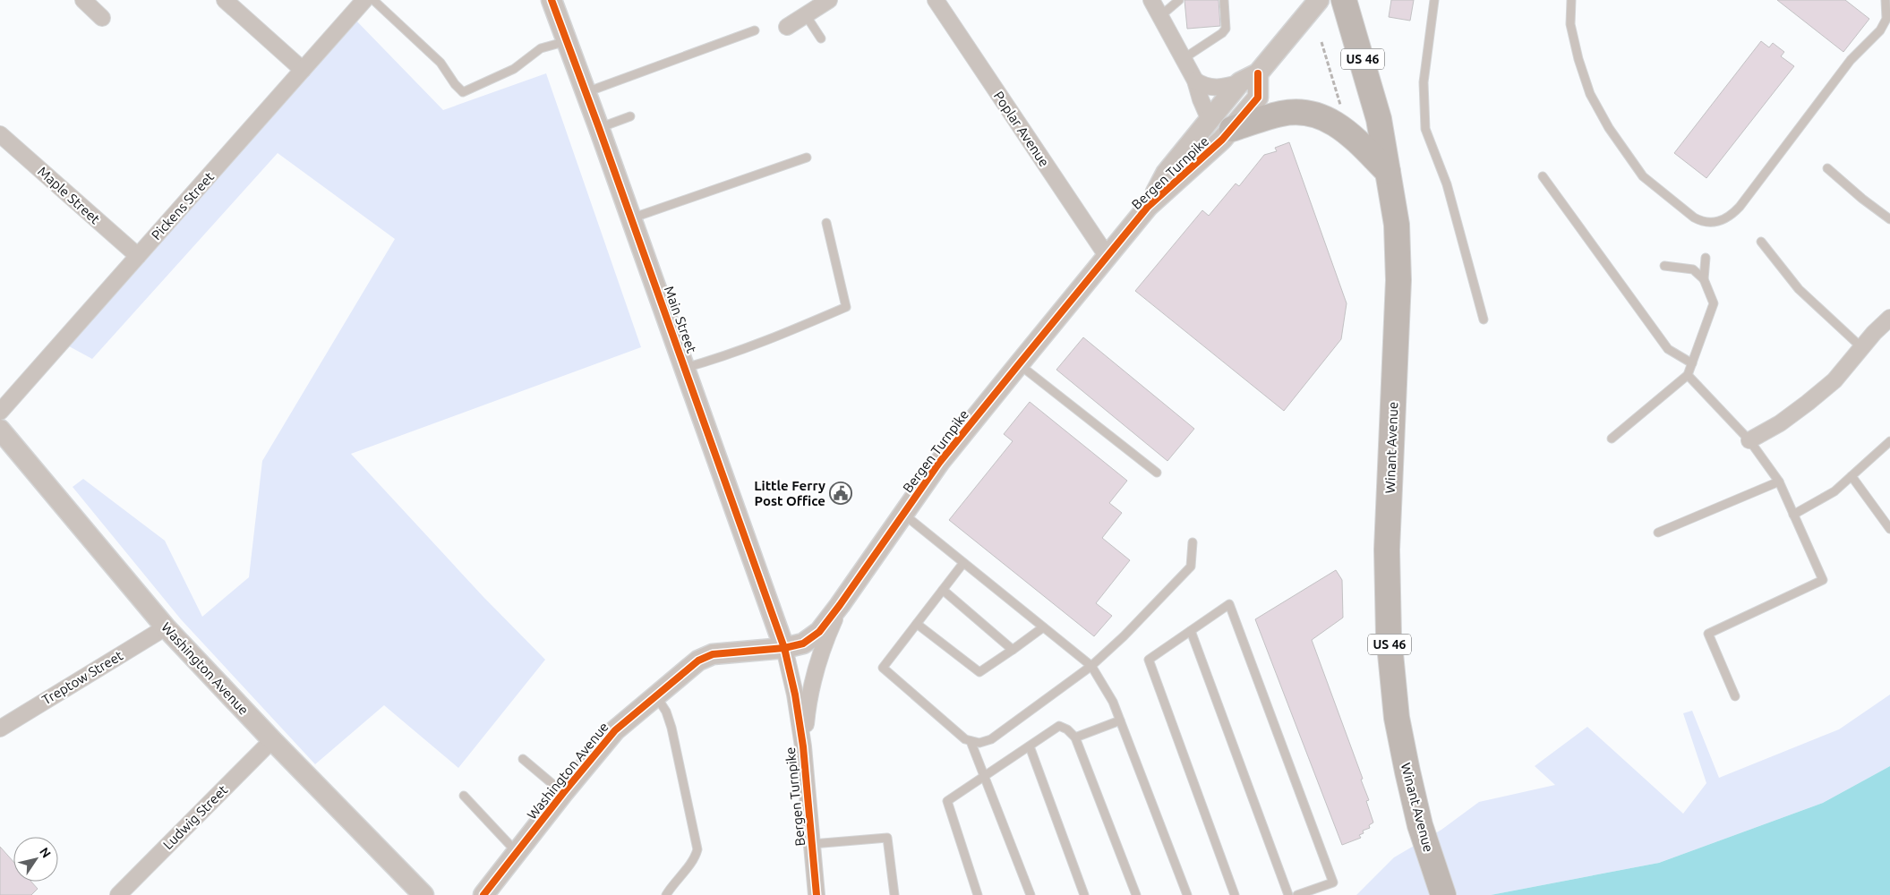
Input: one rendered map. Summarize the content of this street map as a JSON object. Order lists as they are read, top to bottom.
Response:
{
  "streets": {
    "highway": ["US 46", "Winant Avenue"],
    "street": [
      "Poplar Avenue",
      "Bergen Turnpike",
      "Maple Street",
      "Pickens Street",
      "Main Street",
      "Washington Avenue",
      "Treptow Street",
      "Ludwig Street"
    ]
  },
  "crossings": [
    ["Poplar Avenue", "Bergen Turnpike"],
    ["Bergen Turnpike", "Main Street"],
    ["Bergen Turnpike", "Washington Avenue"],
    ["Maple Street", "Pickens Street"],
    ["Main Street", "Washington Avenue"],
    ["Washington Avenue", "Treptow Street"],
    ["Washington Avenue", "Ludwig Street"]
  ],
  "places": {
    "public building": ["Little Ferry Post Office"]
  },
  "north": "top right"
}
